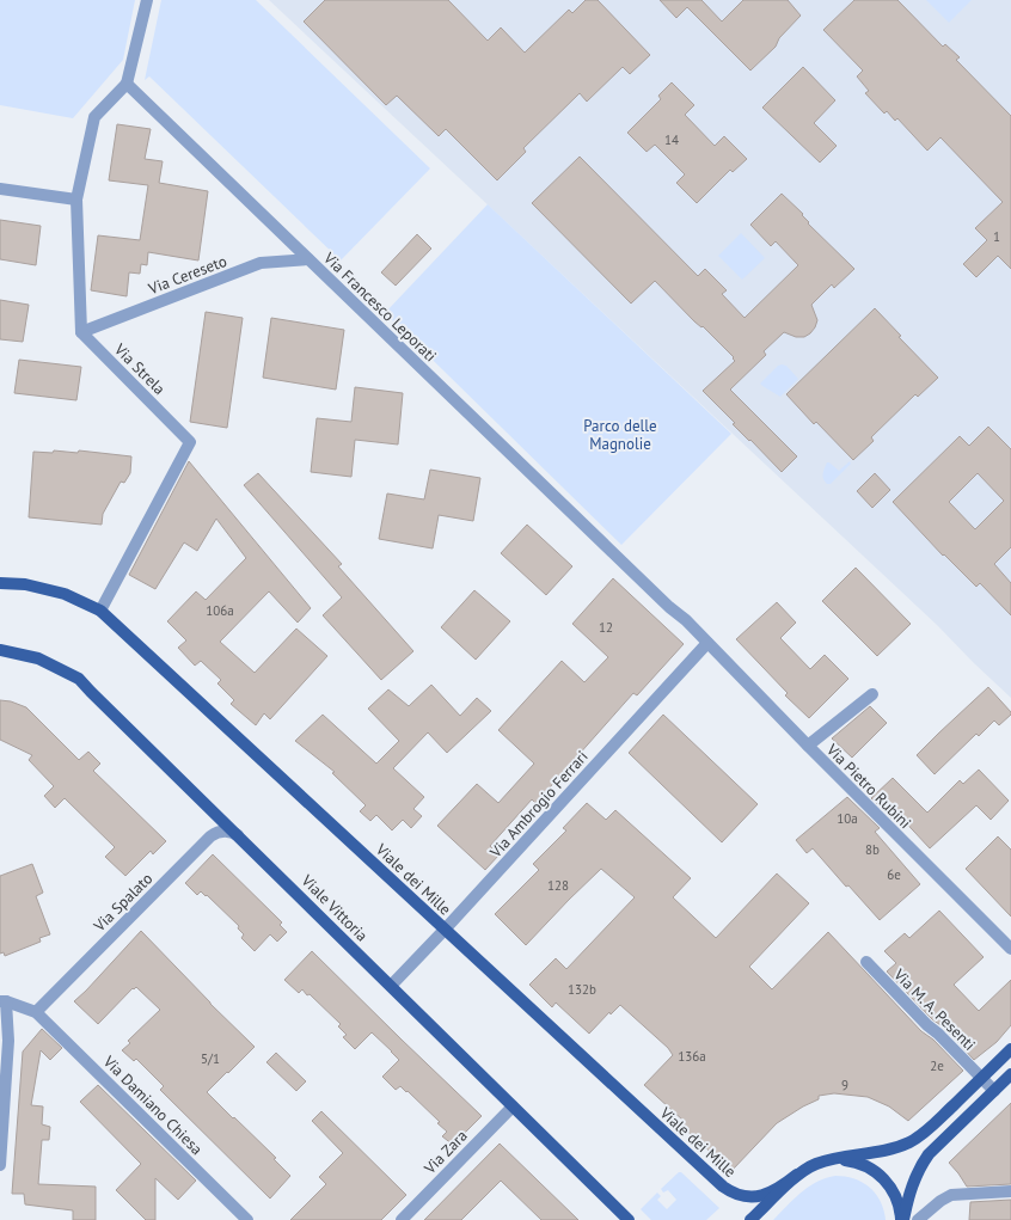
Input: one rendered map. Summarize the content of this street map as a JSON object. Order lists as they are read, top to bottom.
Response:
{
  "streets": {
    "main road": ["Viale dei Mille", "Viale Vittoria"],
    "street": [
      "Via Cereseto",
      "Via Francesco Leporati",
      "Via Strela",
      "Via Pietro Rubini",
      "Via Ambrogio Ferrari",
      "Via Spalato",
      "Via M. A. Pesenti",
      "Via Damiano Chiesa",
      "Via Zara"
    ]
  },
  "crossings": [
    ["Via Cereseto", "Via Francesco Leporati"],
    ["Via Cereseto", "Via Strela"],
    ["Via Francesco Leporati", "Via Pietro Rubini"],
    ["Via Francesco Leporati", "Via Ambrogio Ferrari"],
    ["Via Strela", "Viale dei Mille"],
    ["Via Pietro Rubini", "Via Ambrogio Ferrari"],
    ["Via Ambrogio Ferrari", "Viale dei Mille"],
    ["Via Ambrogio Ferrari", "Viale Vittoria"],
    ["Via Spalato", "Viale Vittoria"],
    ["Via Spalato", "Via Damiano Chiesa"],
    ["Viale Vittoria", "Via Zara"]
  ],
  "parks": ["Parco delle Magnolie"],
  "house_numbers": [
    "14",
    "1",
    "106a",
    "12",
    "10a",
    "8b",
    "6e",
    "128",
    "132b",
    "136a",
    "5/1",
    "2e",
    "9"
  ]
}
